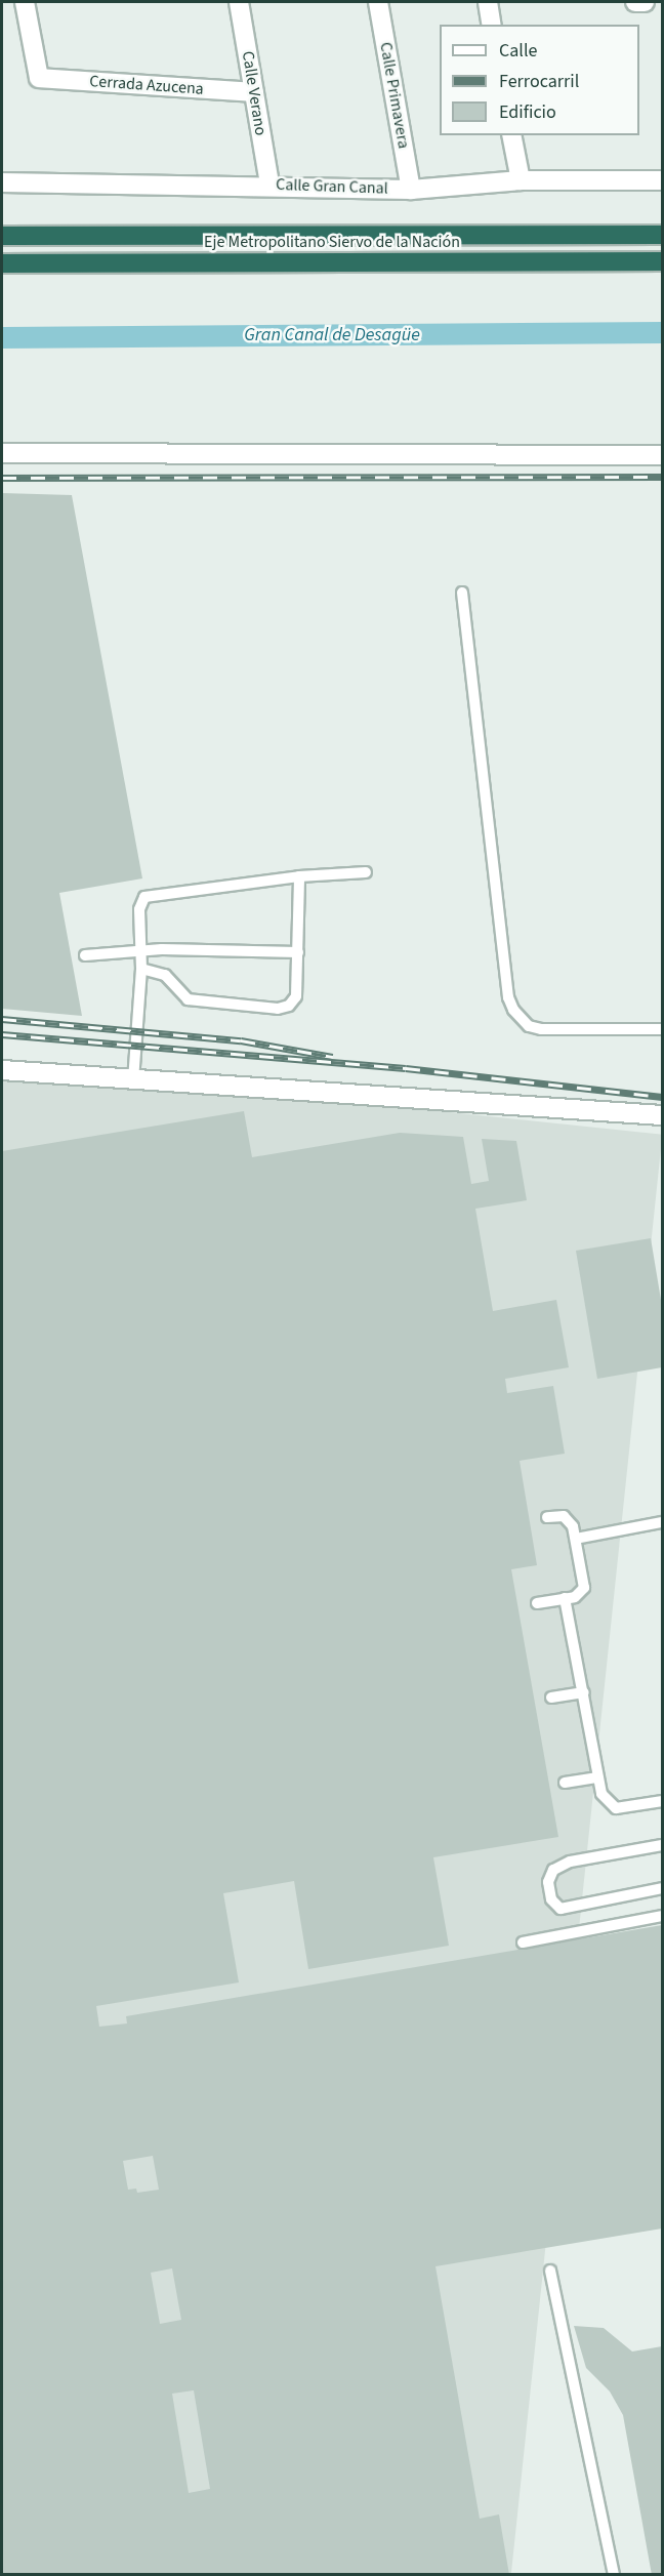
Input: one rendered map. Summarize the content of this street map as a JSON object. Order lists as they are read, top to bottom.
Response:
{
  "streets": {
    "highway": ["Eje Metropolitano Siervo de la Nación"],
    "street": [
      "Cerrada Azucena",
      "Calle Verano",
      "Calle Primavera",
      "Calle Gran Canal"
    ]
  },
  "crossings": [
    ["Cerrada Azucena", "Calle Verano"],
    ["Calle Verano", "Calle Gran Canal"],
    ["Calle Primavera", "Calle Gran Canal"]
  ],
  "water": ["Gran Canal de Desagüe"],
  "legend": ["Calle", "Ferrocarril", "Edificio"]
}
